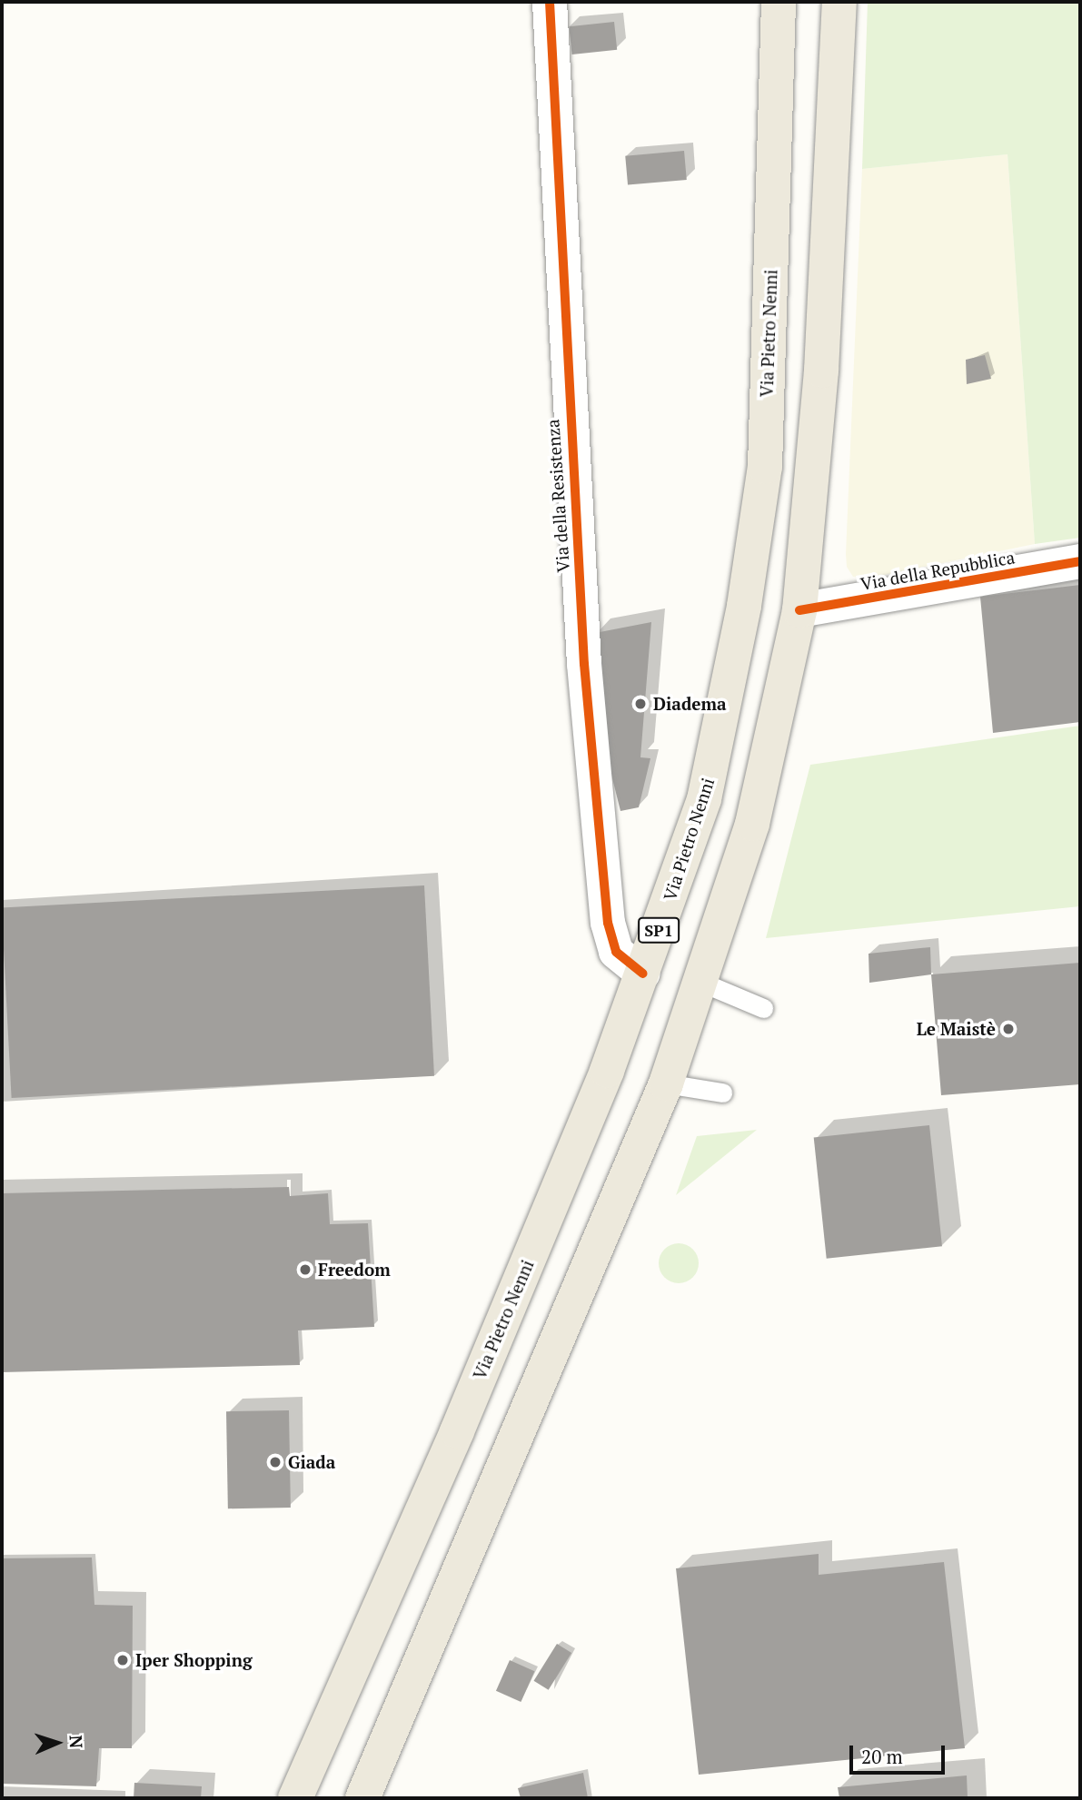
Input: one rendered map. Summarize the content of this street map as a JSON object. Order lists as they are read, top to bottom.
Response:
{
  "streets": {
    "main road": ["Via Pietro Nenni", "SP1"],
    "street": ["Via della Resistenza", "Via della Repubblica"]
  },
  "crossings": [
    ["Via Pietro Nenni", "Via della Resistenza"]
  ],
  "places": [
    "Diadema",
    "Le Maistè",
    "Freedom",
    "Giada",
    "Iper Shopping"
  ],
  "scale_bar": "20 m",
  "north": "right"
}
